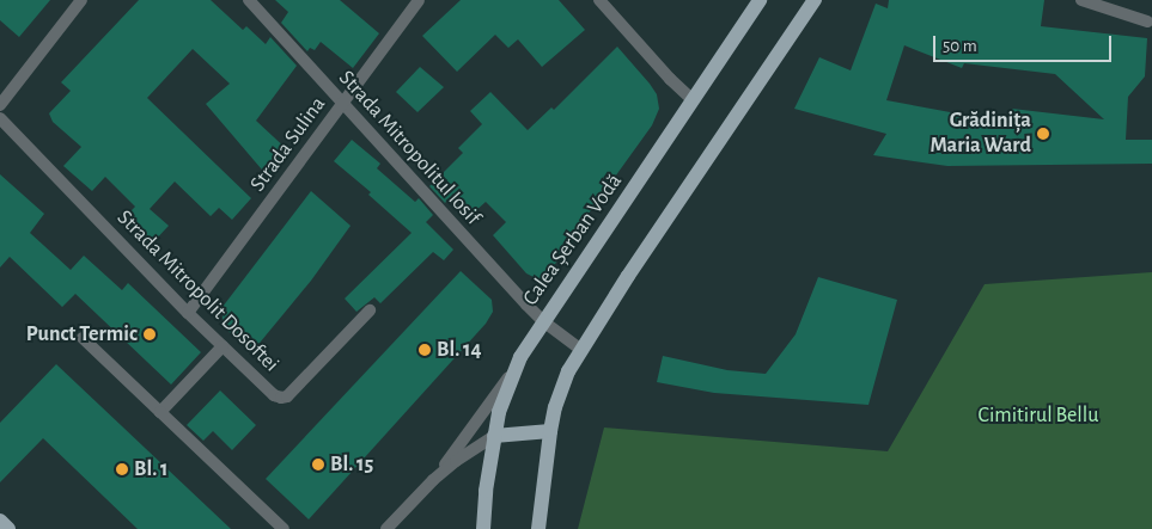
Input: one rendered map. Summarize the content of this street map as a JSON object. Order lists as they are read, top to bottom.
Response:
{
  "streets": {
    "main road": ["Calea Șerban Vodă"],
    "street": ["Strada Sulina", "Strada Mitropolitul Iosif", "Strada Mitropolit Dosoftei"]
  },
  "crossings": [
    ["Strada Sulina", "Strada Mitropolitul Iosif"],
    ["Strada Sulina", "Strada Mitropolit Dosoftei"],
    ["Strada Mitropolitul Iosif", "Calea Șerban Vodă"]
  ],
  "parks": ["Cimitirul Bellu"],
  "places": [
    "Grădinița Maria Ward",
    "Punct Termic",
    "Bl. 14",
    "Bl. 15",
    "Bl. 1"
  ],
  "scale_bar": "50 m"
}
